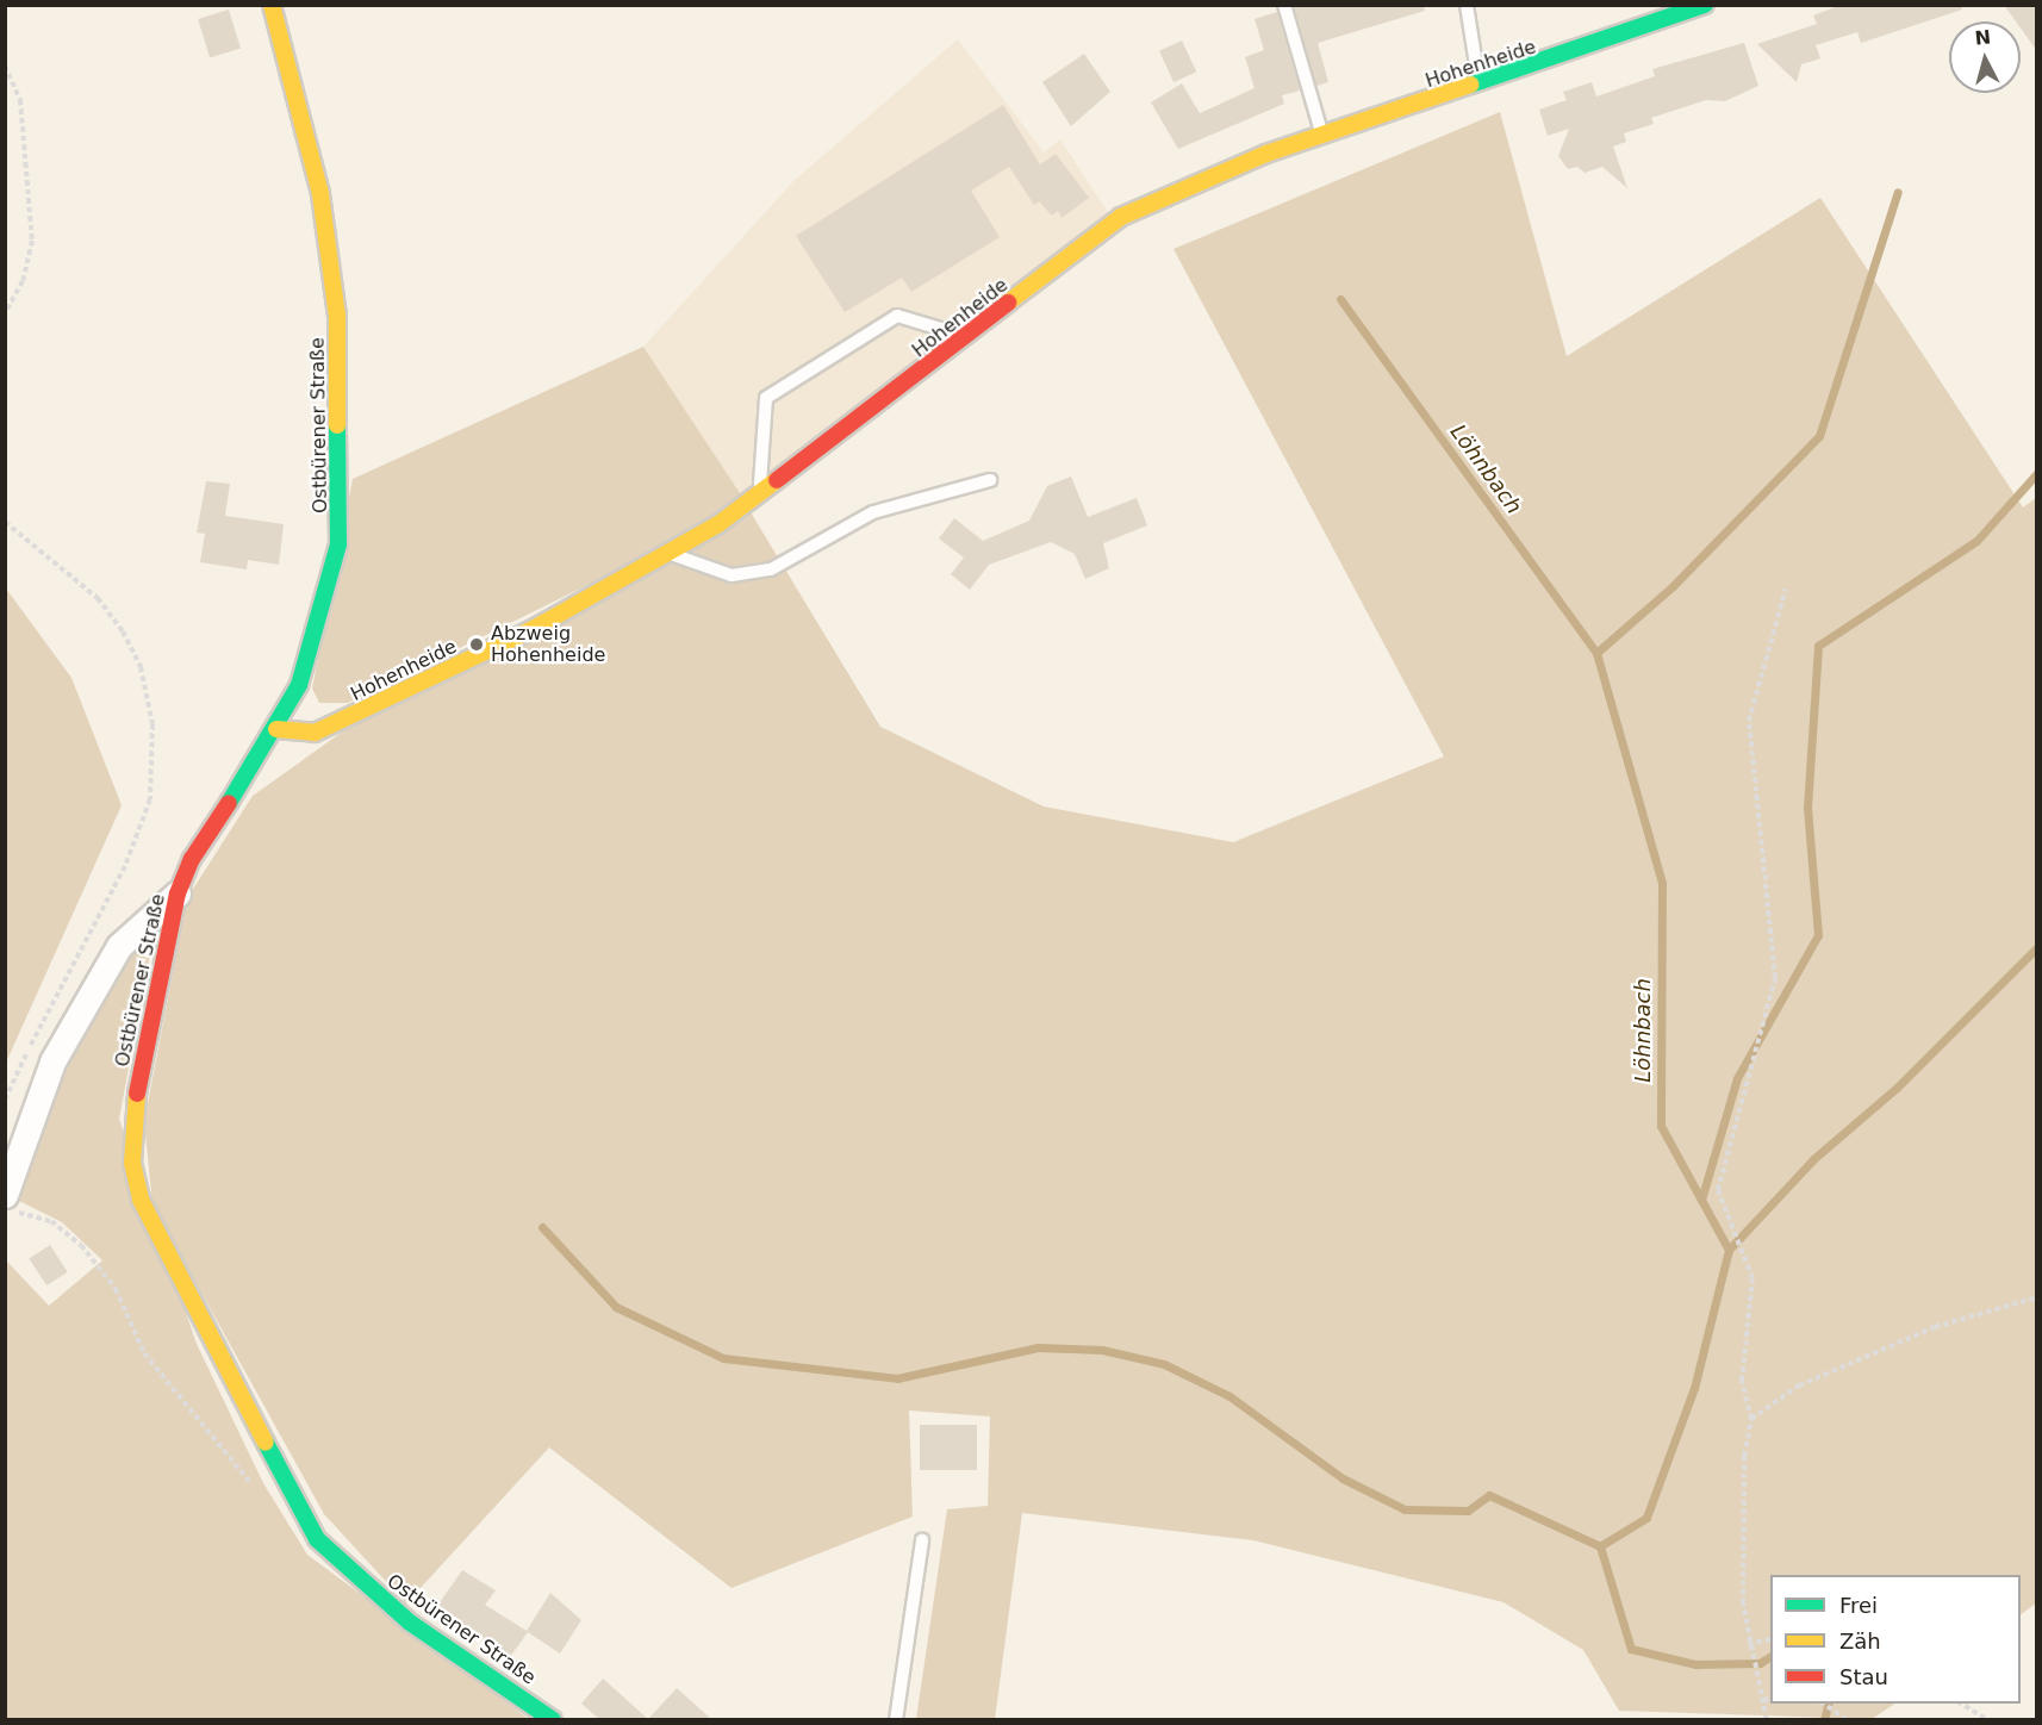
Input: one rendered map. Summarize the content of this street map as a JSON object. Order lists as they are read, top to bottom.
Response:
{
  "streets": {
    "street": ["Hohenheide", "Ostbürener Straße"]
  },
  "crossings": [
    ["Hohenheide", "Ostbürener Straße"]
  ],
  "water": ["Löhnbach"],
  "places": ["Abzweig Hohenheide"],
  "legend": ["Frei", "Zäh", "Stau"],
  "north": "top"
}
